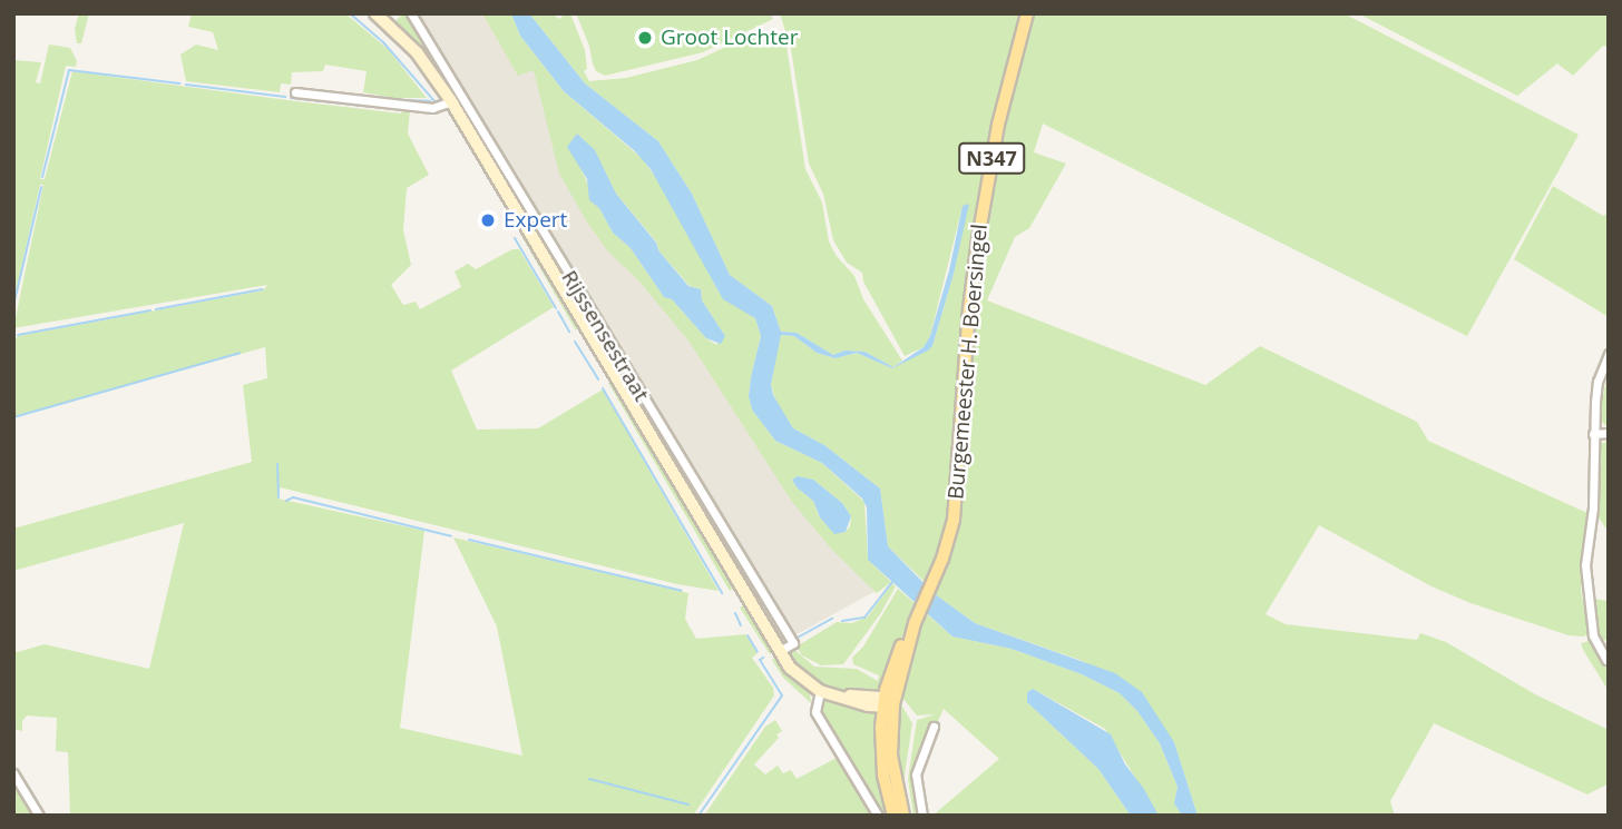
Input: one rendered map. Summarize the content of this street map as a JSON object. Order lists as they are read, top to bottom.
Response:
{
  "streets": {
    "main road": ["N347", "Rijssensestraat", "Burgemeester H. Boersingel"]
  },
  "crossings": [
    ["N347", "Rijssensestraat"],
    ["N347", "Burgemeester H. Boersingel"],
    ["Rijssensestraat", "Burgemeester H. Boersingel"]
  ],
  "places": ["Groot Lochter", "Expert"]
}
